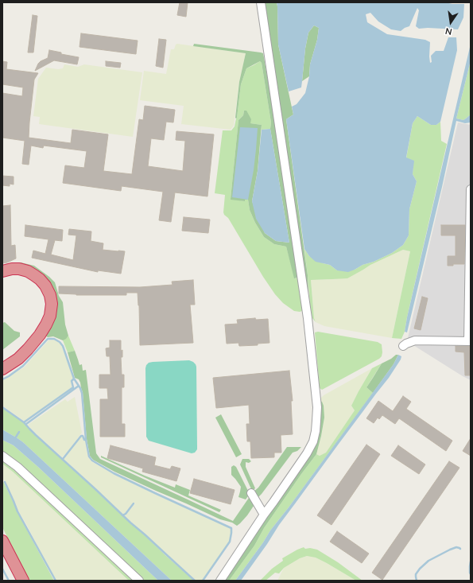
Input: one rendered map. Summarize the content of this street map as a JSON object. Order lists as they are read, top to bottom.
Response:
{
  "north": "bottom"
}
